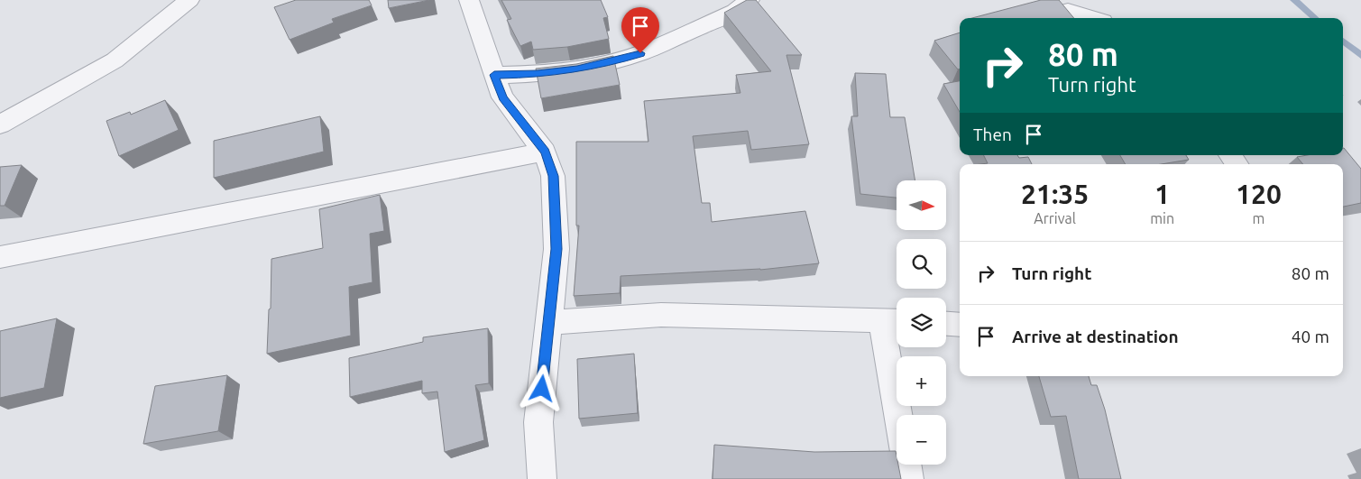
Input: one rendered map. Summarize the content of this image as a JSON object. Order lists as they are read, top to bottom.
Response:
{
  "north": "right",
  "page": {
    "turn": ["80 m", "Turn right"],
    "then": "Then",
    "eta": [
      "21:35",
      "Arrival",
      "1",
      "min",
      "120",
      "m"
    ],
    "map_buttons": ["+", "−"],
    "list": [
      {
        "name": "Turn right",
        "value": "80 m"
      },
      {
        "name": "Arrive at destination",
        "value": "40 m"
      }
    ]
  }
}
